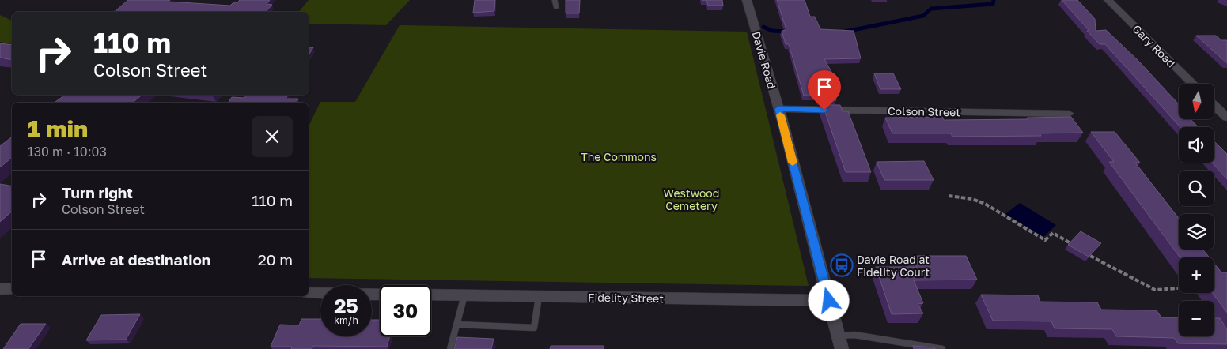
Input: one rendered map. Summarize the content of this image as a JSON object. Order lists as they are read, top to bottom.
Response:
{
  "streets": {
    "street": [
      "Gary Road",
      "Davie Road",
      "Colson Street",
      "Fidelity Street"
    ]
  },
  "crossings": [
    ["Davie Road", "Colson Street"],
    ["Davie Road", "Fidelity Street"]
  ],
  "parks": ["The Commons", "Westwood Cemetery"],
  "places": {
    "bus stop": ["Davie Road at Fidelity Court"]
  },
  "north": "bottom",
  "page": {
    "turn": ["110 m", "Colson Street"],
    "map_buttons": ["+", "−"],
    "heading": ["1 min", "130 m · 10:03"],
    "list": [
      {
        "name": "Turn right",
        "note": "Colson Street",
        "value": "110 m"
      },
      {
        "name": "Arrive at destination",
        "value": "20 m"
      }
    ],
    "speed": "25 km/h",
    "limit": "30"
  }
}
